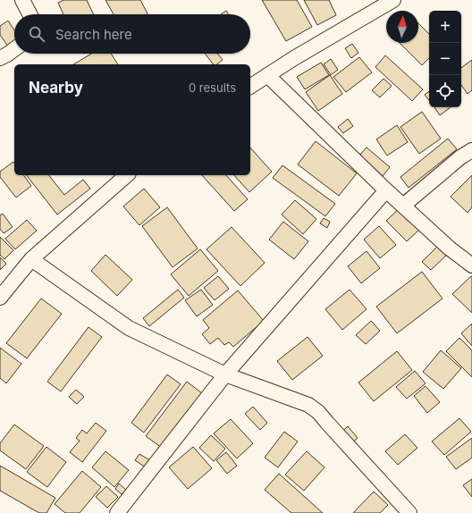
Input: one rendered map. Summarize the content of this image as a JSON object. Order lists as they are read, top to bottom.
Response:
{
  "north": "top",
  "page": {
    "map_buttons": ["+", "−"],
    "search": "Search here",
    "heading": ["Nearby", "0 results"]
  }
}
